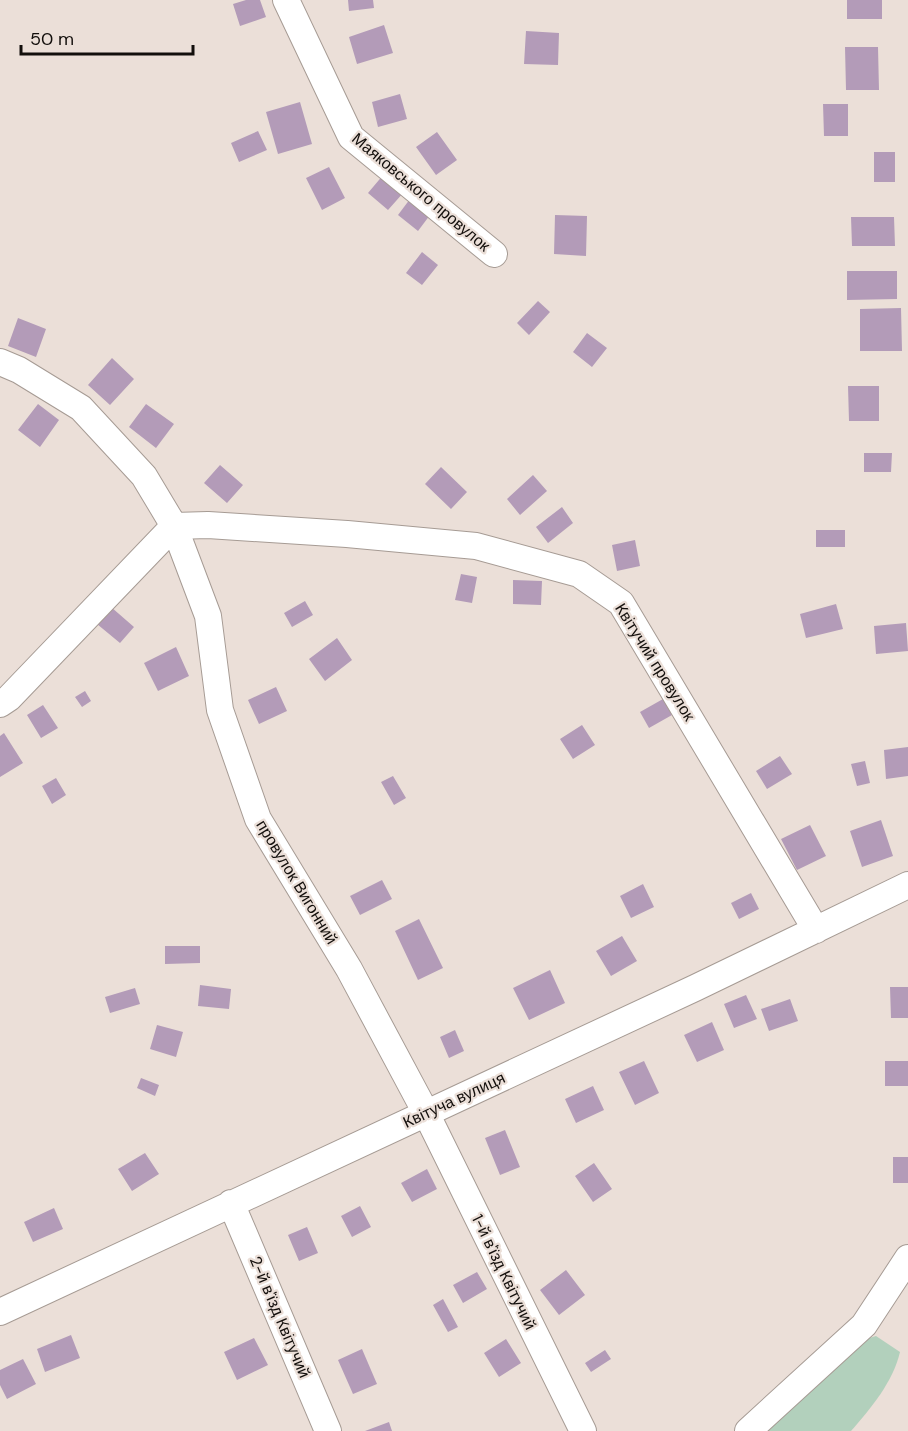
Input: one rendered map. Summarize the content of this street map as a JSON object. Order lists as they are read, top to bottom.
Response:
{
  "streets": {
    "street": [
      "Маяковського провулок",
      "Квітучий провулок",
      "провулок Вигонний",
      "Квітуча вулиця",
      "1-й в'їзд Квітучий",
      "2-й в'їзд Квітучий"
    ]
  },
  "crossings": [
    ["Квітучий провулок", "провулок Вигонний"],
    ["Квітучий провулок", "Квітуча вулиця"],
    ["провулок Вигонний", "Квітуча вулиця"],
    ["провулок Вигонний", "1-й в'їзд Квітучий"],
    ["Квітуча вулиця", "1-й в'їзд Квітучий"],
    ["Квітуча вулиця", "2-й в'їзд Квітучий"]
  ],
  "scale_bar": "50 m"
}
